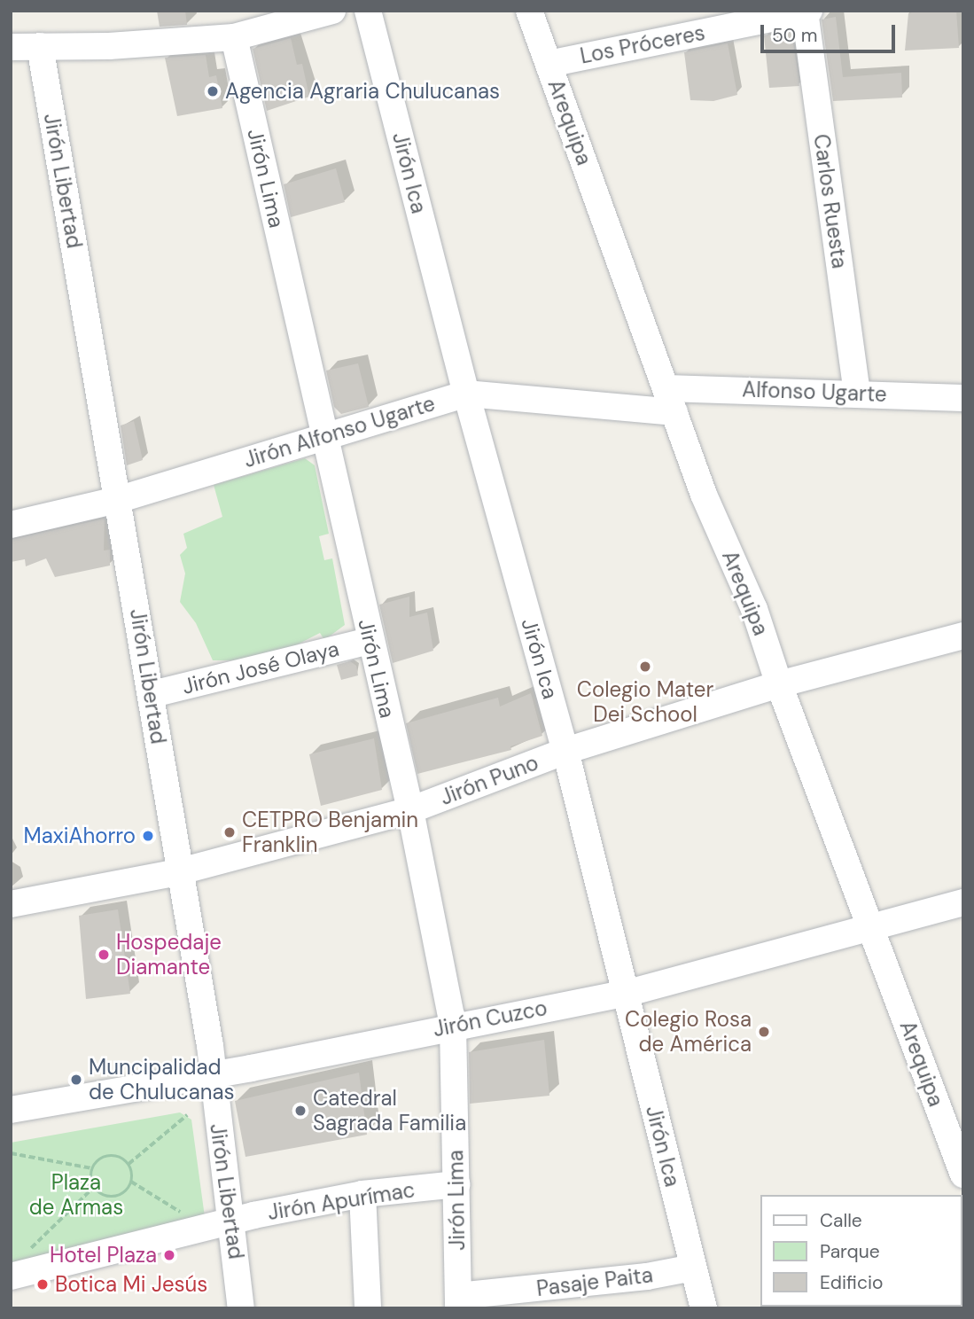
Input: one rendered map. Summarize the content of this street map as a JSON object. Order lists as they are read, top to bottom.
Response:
{
  "streets": {
    "street": [
      "Los Próceres",
      "Arequipa",
      "Jirón Ica",
      "Jirón Lima",
      "Jirón Libertad",
      "Carlos Ruesta",
      "Alfonso Ugarte",
      "Jirón Alfonso Ugarte",
      "Jirón José Olaya",
      "Jirón Puno",
      "Jirón Cuzco",
      "Jirón Apurímac",
      "Pasaje Paita"
    ]
  },
  "crossings": [
    ["Los Próceres", "Arequipa"],
    ["Los Próceres", "Carlos Ruesta"],
    ["Arequipa", "Alfonso Ugarte"],
    ["Arequipa", "Jirón Alfonso Ugarte"],
    ["Arequipa", "Jirón Puno"],
    ["Arequipa", "Jirón Cuzco"],
    ["Jirón Ica", "Jirón Alfonso Ugarte"],
    ["Jirón Ica", "Jirón Puno"],
    ["Jirón Ica", "Jirón Cuzco"],
    ["Jirón Ica", "Pasaje Paita"],
    ["Jirón Lima", "Jirón Alfonso Ugarte"],
    ["Jirón Lima", "Jirón José Olaya"],
    ["Jirón Lima", "Jirón Puno"],
    ["Jirón Lima", "Jirón Cuzco"],
    ["Jirón Lima", "Jirón Apurímac"],
    ["Jirón Lima", "Pasaje Paita"],
    ["Jirón Libertad", "Jirón Alfonso Ugarte"],
    ["Jirón Libertad", "Jirón José Olaya"],
    ["Jirón Libertad", "Jirón Puno"],
    ["Jirón Libertad", "Jirón Cuzco"],
    ["Jirón Libertad", "Jirón Apurímac"],
    ["Carlos Ruesta", "Alfonso Ugarte"],
    ["Alfonso Ugarte", "Jirón Alfonso Ugarte"]
  ],
  "parks": ["Plaza de Armas"],
  "places": [
    "Agencia Agraria Chulucanas",
    "Colegio Mater Dei School",
    "CETPRO Benjamin Franklin",
    "MaxiAhorro",
    "Hospedaje Diamante",
    "Colegio Rosa de América",
    "Muncipalidad de Chulucanas",
    "Catedral Sagrada Familia",
    "Hotel Plaza",
    "Botica Mi Jesús"
  ],
  "legend": ["Calle", "Parque", "Edificio"],
  "scale_bar": "50 m"
}
